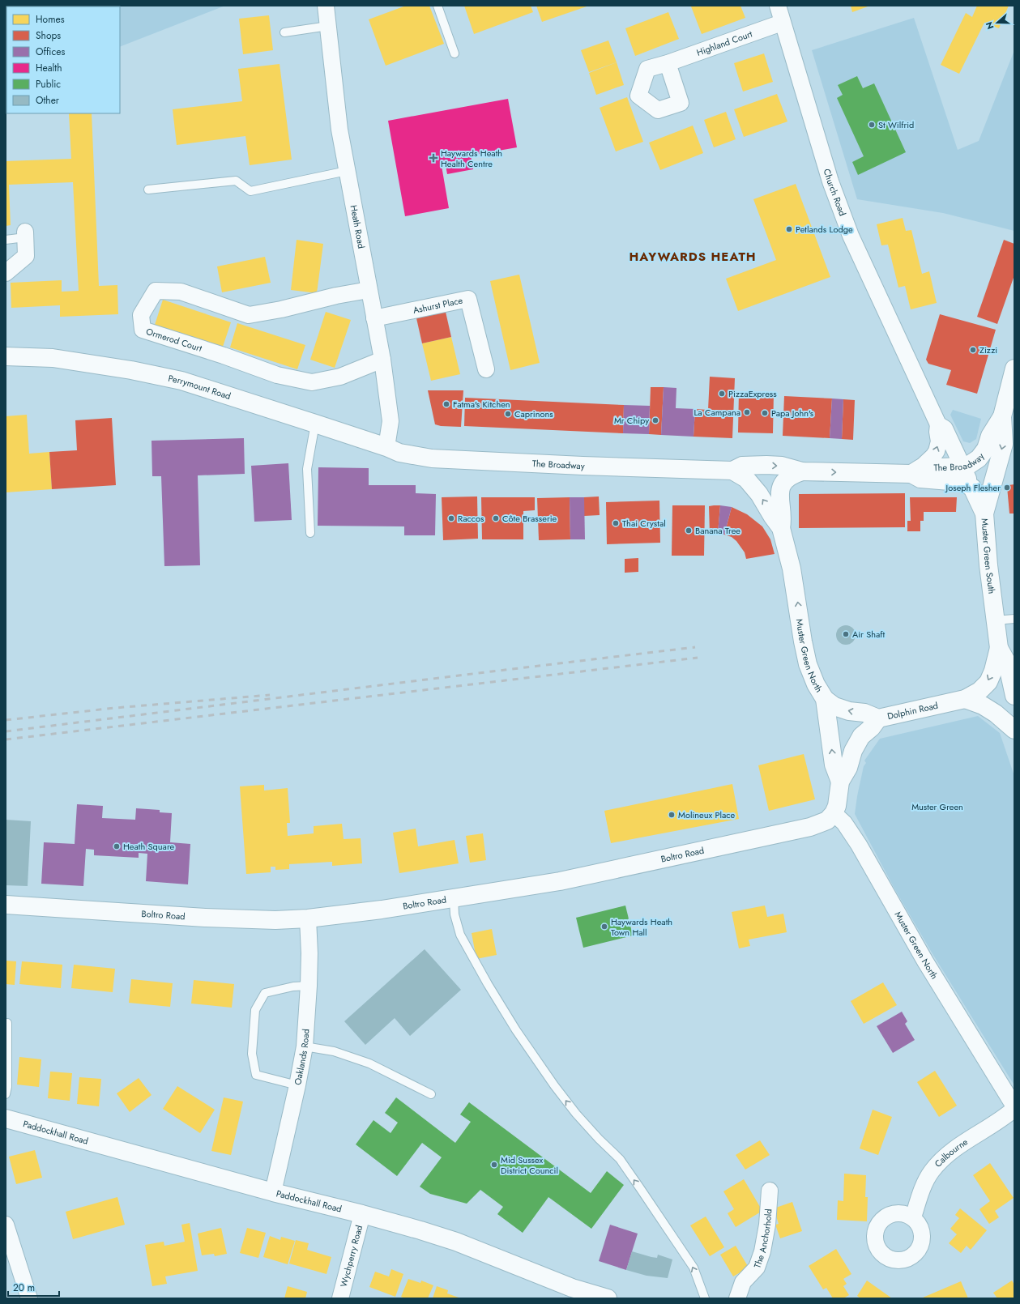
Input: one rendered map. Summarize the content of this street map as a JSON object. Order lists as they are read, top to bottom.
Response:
{
  "streets": {
    "main road": [
      "Perrymount Road",
      "The Broadway",
      "Muster Green South",
      "Muster Green North",
      "Dolphin Road",
      "Boltro Road",
      "Paddockhall Road"
    ],
    "street": [
      "Highland Court",
      "Church Road",
      "Heath Road",
      "Ashurst Place",
      "Ormerod Court",
      "Oaklands Road",
      "Calbourne",
      "The Anchorhold",
      "Wychperry Road"
    ]
  },
  "crossings": [
    ["Highland Court", "Church Road"],
    ["Church Road", "The Broadway"],
    ["Heath Road", "Ashurst Place"],
    ["Heath Road", "Ormerod Court"],
    ["Heath Road", "Perrymount Road"],
    ["Heath Road", "The Broadway"],
    ["Perrymount Road", "The Broadway"],
    ["The Broadway", "Muster Green South"],
    ["The Broadway", "Muster Green North"],
    ["Muster Green South", "Dolphin Road"],
    ["Muster Green North", "Dolphin Road"],
    ["Muster Green North", "Boltro Road"],
    ["Muster Green North", "Calbourne"],
    ["Boltro Road", "Oaklands Road"],
    ["Oaklands Road", "Paddockhall Road"],
    ["Paddockhall Road", "Wychperry Road"]
  ],
  "one_way": ["Muster Green North"],
  "districts": ["HAYWARDS HEATH"],
  "parks": ["Muster Green"],
  "places": {
    "other": [
      "St Wilfrid",
      "Petlands Lodge",
      "Zizzi",
      "PizzaExpress",
      "Fatma's Kitchen",
      "La Campana",
      "Papa John's",
      "Caprinons",
      "Mr Chipy",
      "Joseph Flesher",
      "Raccos",
      "Côte Brasserie",
      "Thai Crystal",
      "Banana Tree",
      "Air Shaft",
      "Molineux Place",
      "Heath Square",
      "Haywards Heath Town Hall",
      "Mid Sussex District Council"
    ],
    "health": ["Haywards Heath Health Centre"]
  },
  "legend": [
    "Homes",
    "Shops",
    "Offices",
    "Health",
    "Public",
    "Other"
  ],
  "scale_bar": "20 m",
  "north": "left"
}
